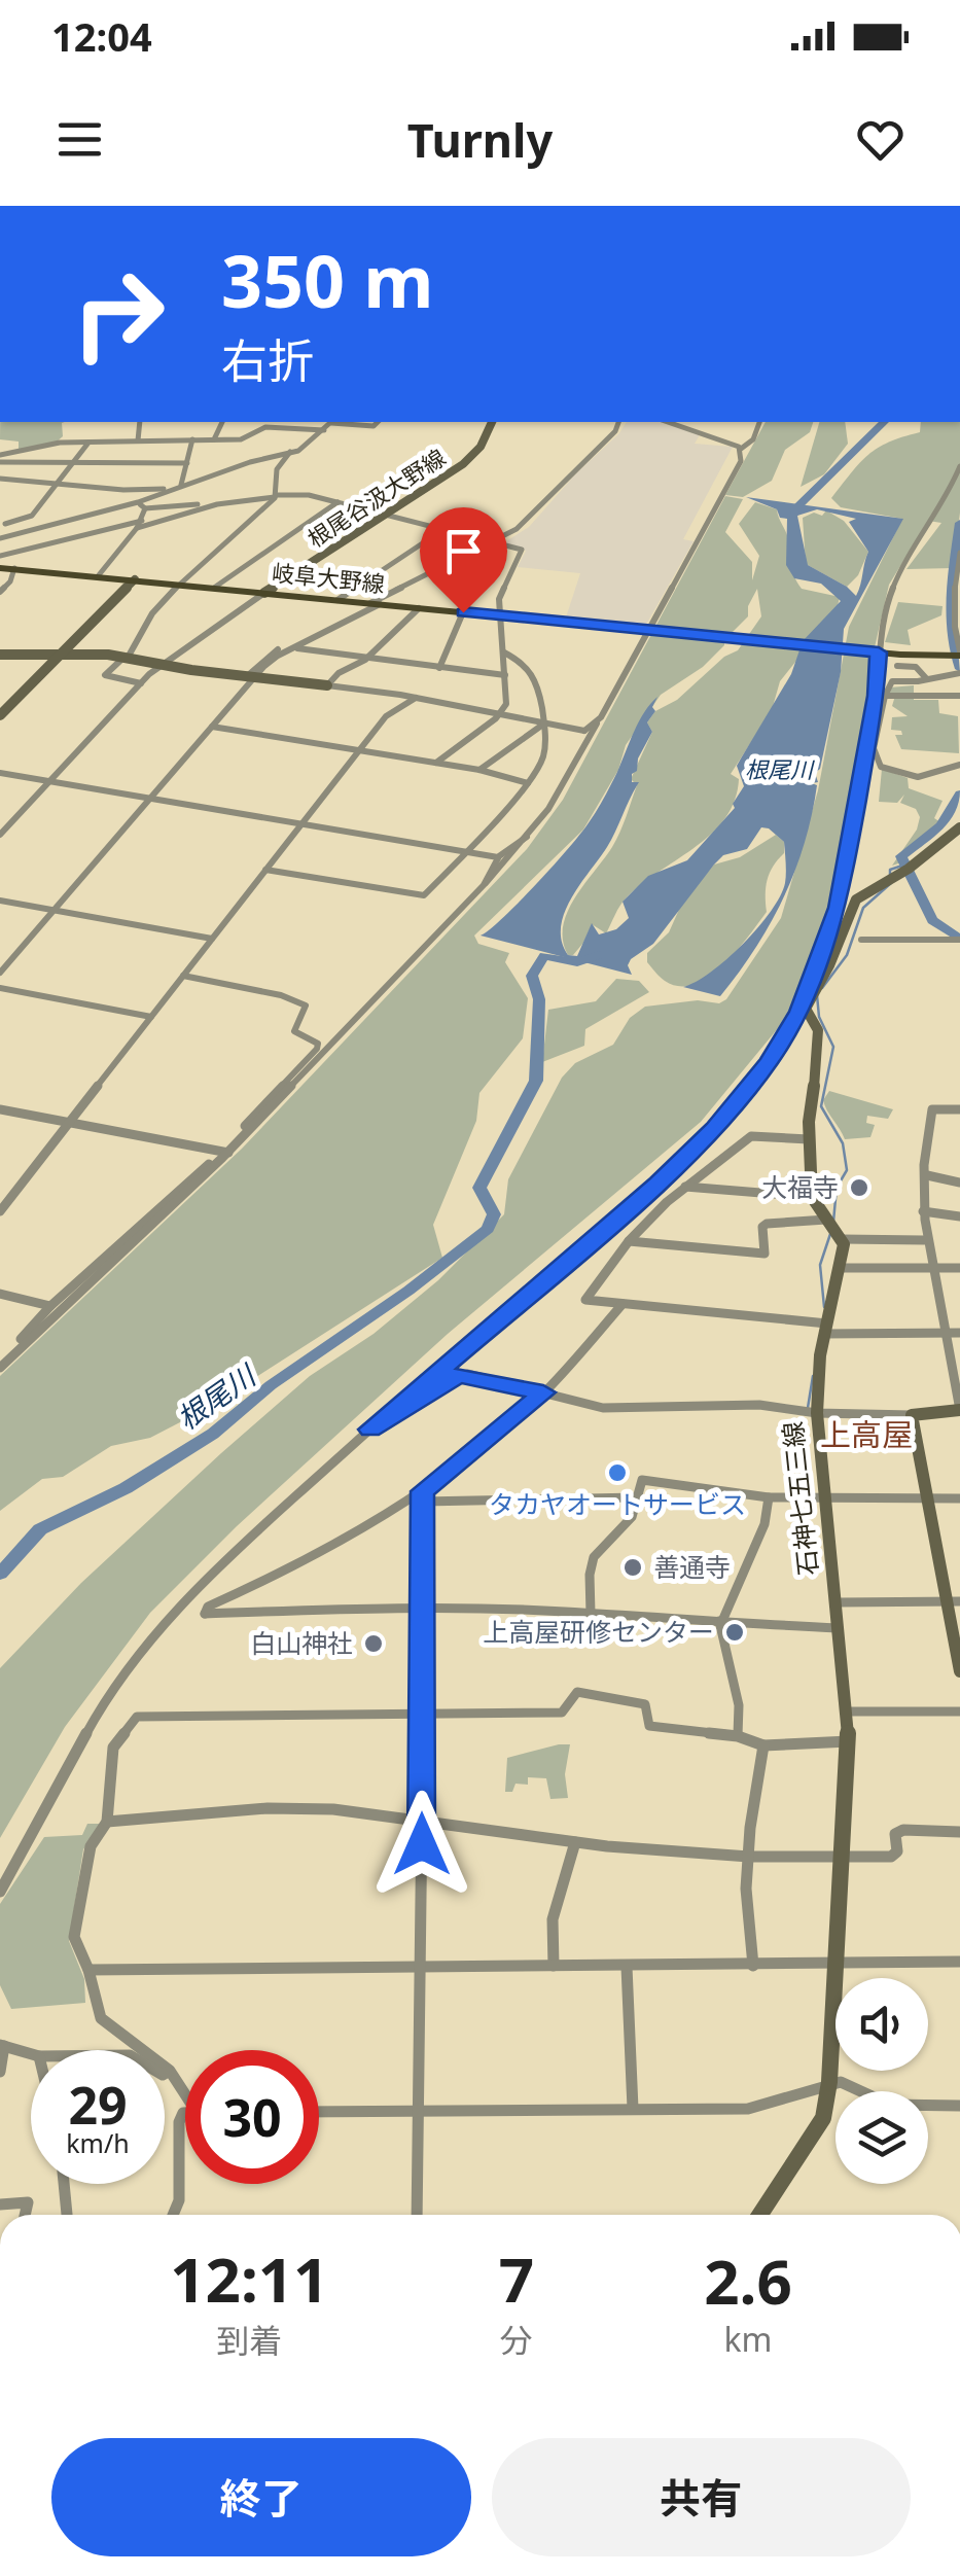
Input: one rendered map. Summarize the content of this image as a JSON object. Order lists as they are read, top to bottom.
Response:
{
  "streets": {
    "main road": ["根尾谷汲大野線", "岐阜大野線", "石神七五三線"]
  },
  "crossings": [
    ["根尾谷汲大野線", "岐阜大野線"]
  ],
  "districts": ["上高屋"],
  "water": ["根尾川"],
  "places": [
    "大福寺",
    "タカヤオートサービス",
    "善通寺",
    "上高屋研修センター",
    "白山神社"
  ],
  "page": {
    "status": "12:04",
    "header": "Turnly",
    "turn": ["350 m", "右折"],
    "speed": "29 km/h",
    "limit": "30",
    "eta": [
      "12:11",
      "到着",
      "7",
      "分",
      "2.6",
      "km"
    ],
    "buttons": ["終了", "共有"]
  }
}
